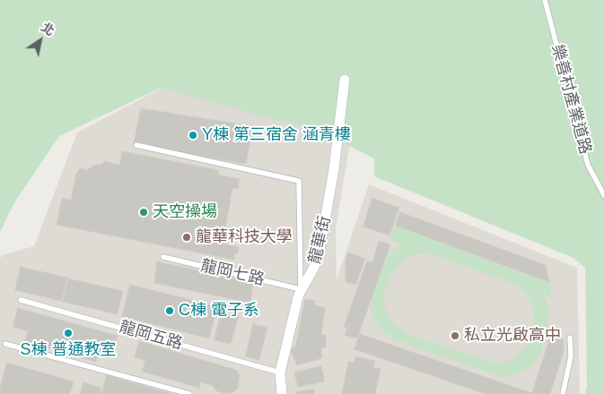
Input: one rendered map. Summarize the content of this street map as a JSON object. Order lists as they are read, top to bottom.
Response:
{
  "streets": {
    "street": ["龍華街"],
    "lane": ["樂善村產業道路", "龍岡七路", "龍岡五路"]
  },
  "crossings": [
    ["龍華街", "龍岡七路"],
    ["龍華街", "龍岡五路"]
  ],
  "places": [
    "Y棟 第三宿舍 涵青樓",
    "天空操場",
    "龍華科技大學",
    "C棟 電子系",
    "S棟 普通教室",
    "私立光啟高中"
  ],
  "north": "top right"
}
